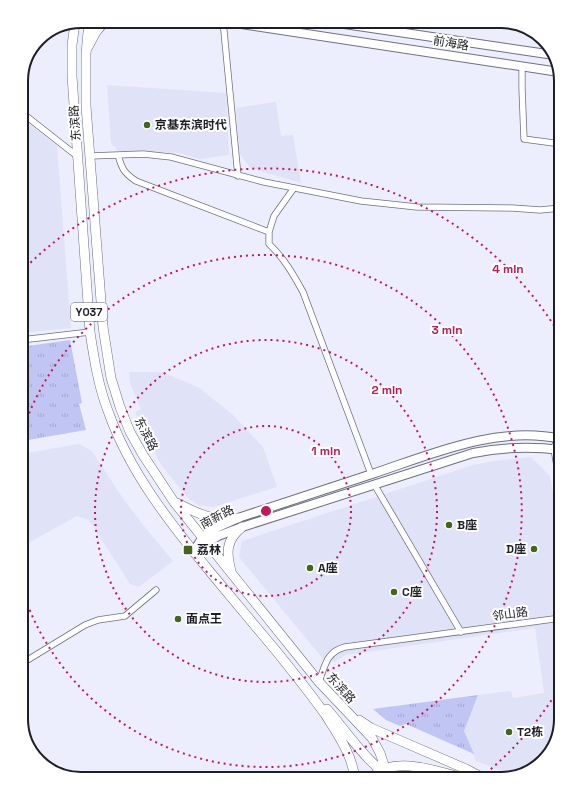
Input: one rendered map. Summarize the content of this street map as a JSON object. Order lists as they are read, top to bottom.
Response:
{
  "streets": {
    "main road": [
      "前海路",
      "东滨路",
      "Y037",
      "南新路"
    ],
    "street": ["邻山路"]
  },
  "crossings": [
    ["东滨路", "南新路"],
    ["东滨路", "邻山路"]
  ],
  "places": {
    "other": [
      "京基东滨时代",
      "B座",
      "D座",
      "A座",
      "C座",
      "面点王",
      "T2栋"
    ],
    "transit": ["荔林"]
  },
  "rings": [
    "4 min",
    "3 min",
    "2 min",
    "1 min"
  ]
}
